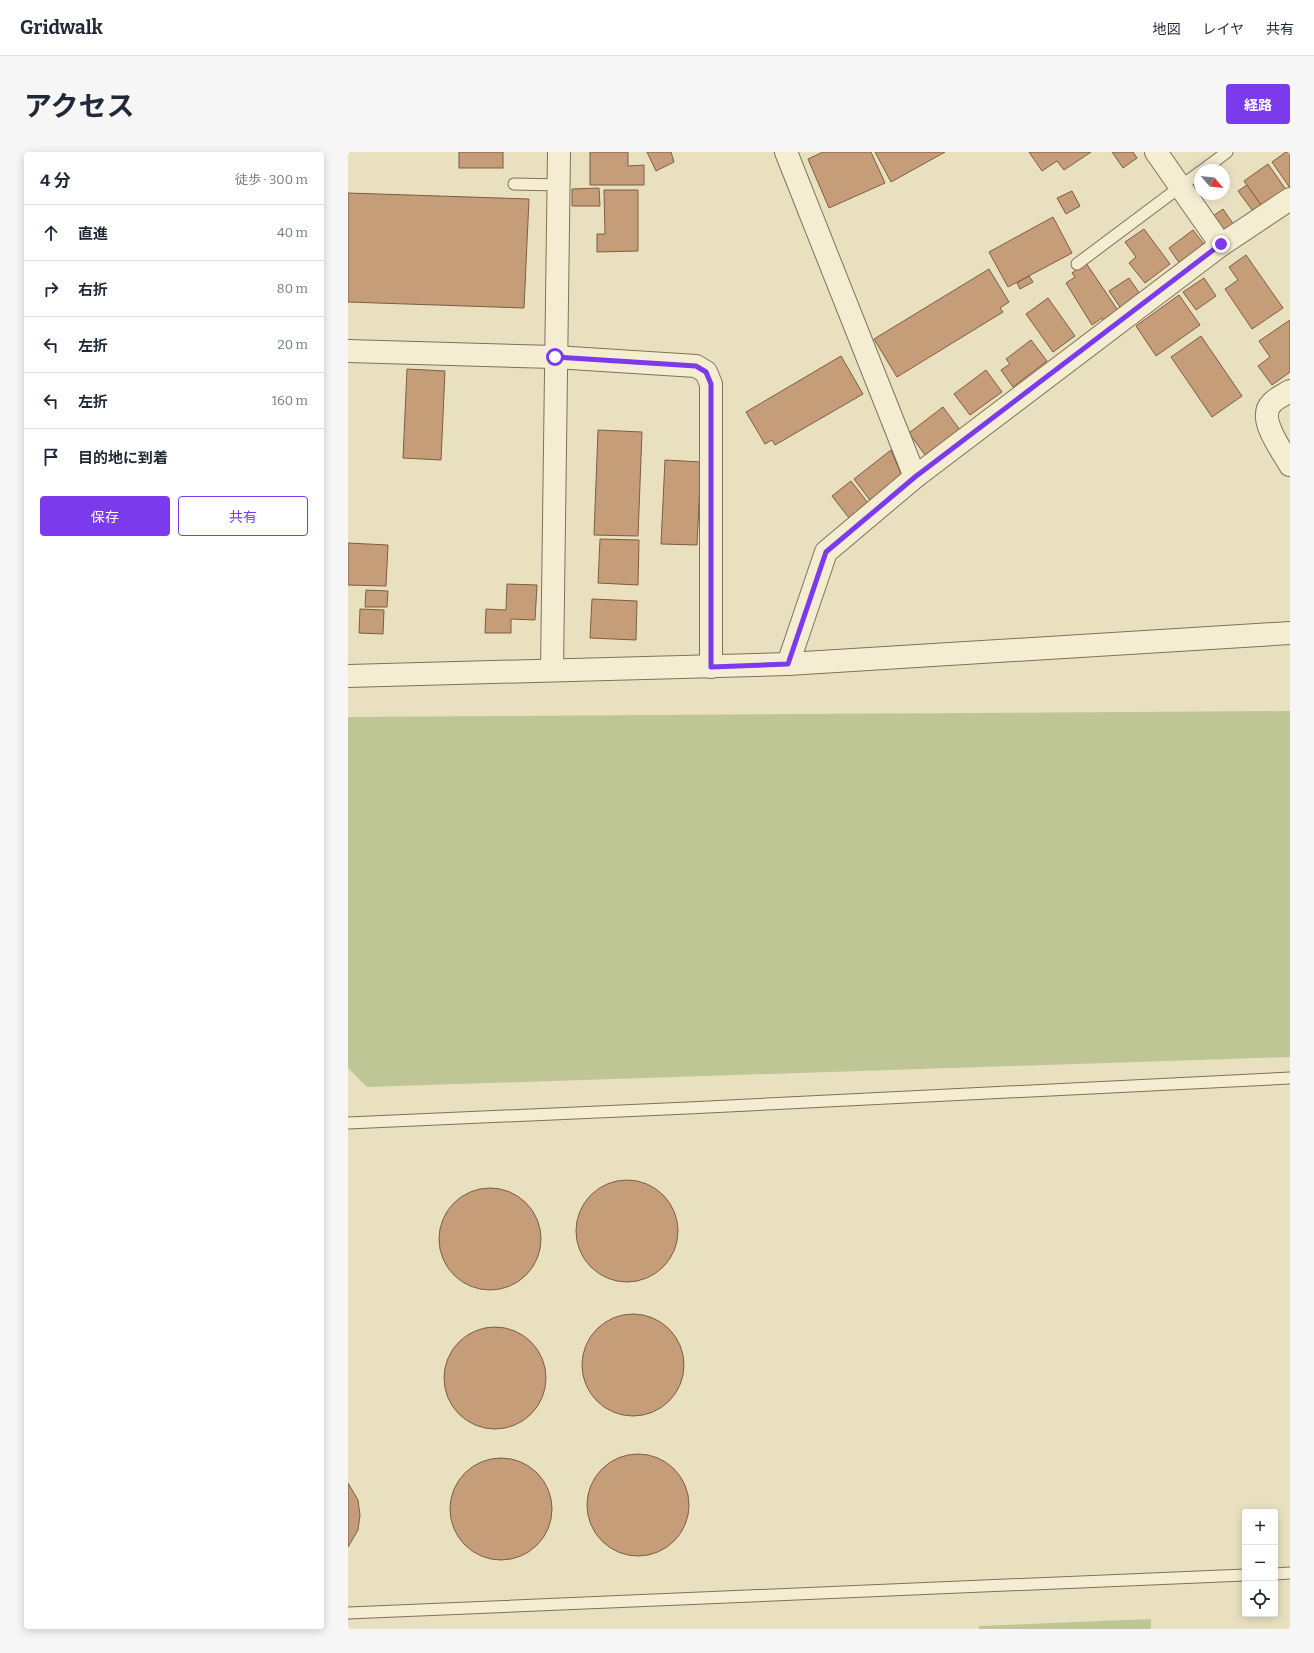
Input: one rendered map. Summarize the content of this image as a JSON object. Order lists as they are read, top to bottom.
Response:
{
  "north": "bottom right",
  "page": {
    "header": "Gridwalk",
    "nav": ["地図", "レイヤ", "共有"],
    "title": "アクセス",
    "buttons": [
      "経路",
      ["保存", "共有"]
    ],
    "heading": ["4 分", "徒歩 · 300 m"],
    "list": [
      ["直進", "40 m"],
      ["右折", "80 m"],
      ["左折", "20 m"],
      ["左折", "160 m"],
      "目的地に到着"
    ],
    "map_buttons": ["+", "−"]
  }
}
